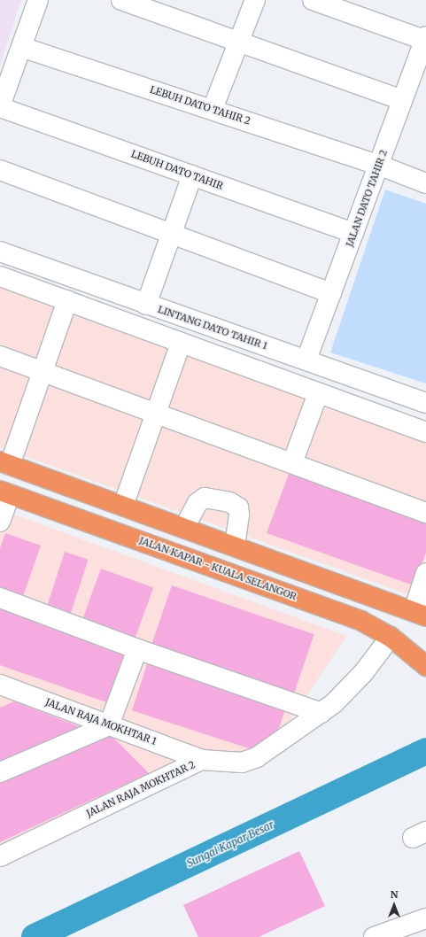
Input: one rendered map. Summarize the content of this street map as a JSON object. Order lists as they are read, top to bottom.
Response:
{
  "streets": {
    "highway": ["JALAN KAPAR - KUALA SELANGOR"],
    "street": [
      "LEBUH DATO TAHIR 2",
      "LEBUH DATO TAHIR",
      "JALAN DATO TAHIR 2",
      "LINTANG DATO TAHIR 1",
      "JALAN RAJA MOKHTAR 1",
      "JALAN RAJA MOKHTAR 2"
    ]
  },
  "crossings": [
    ["LEBUH DATO TAHIR 2", "JALAN DATO TAHIR 2"],
    ["LEBUH DATO TAHIR", "JALAN DATO TAHIR 2"],
    ["JALAN DATO TAHIR 2", "LINTANG DATO TAHIR 1"],
    ["JALAN KAPAR - KUALA SELANGOR", "JALAN RAJA MOKHTAR 2"],
    ["JALAN RAJA MOKHTAR 1", "JALAN RAJA MOKHTAR 2"]
  ],
  "water": ["Sungai Kapar Besar"],
  "north": "top"
}
